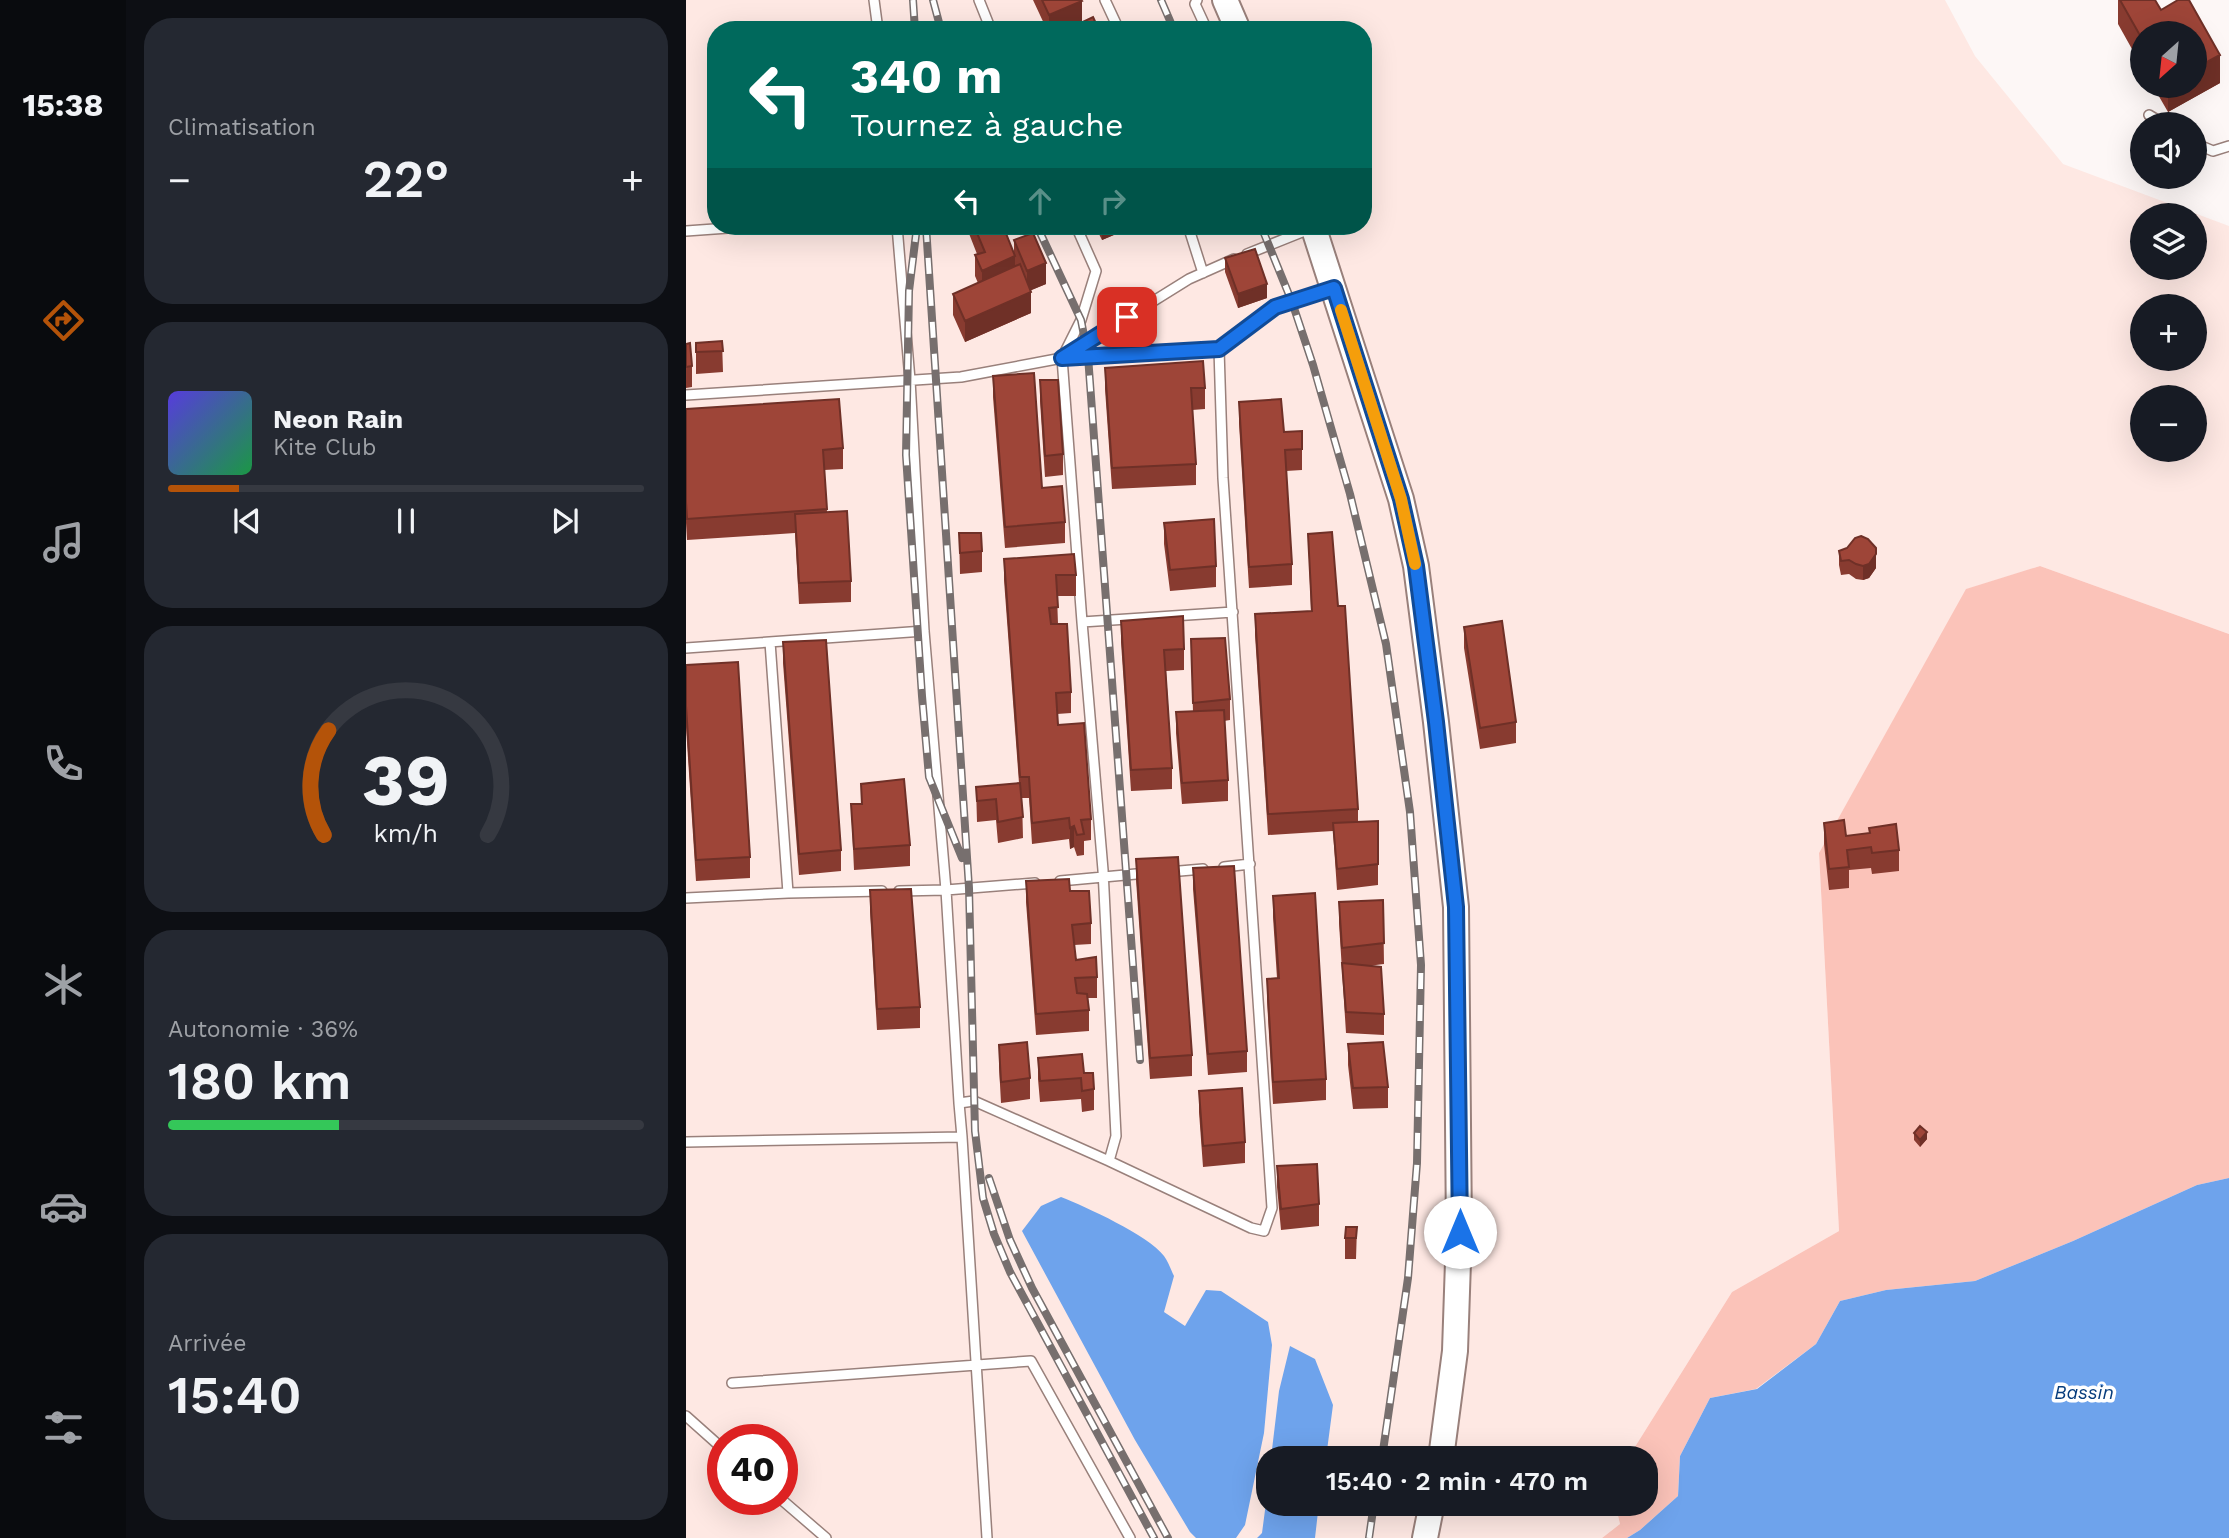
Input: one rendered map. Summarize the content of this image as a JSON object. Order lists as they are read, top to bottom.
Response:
{
  "water": ["Bassin"],
  "north": "bottom left",
  "page": {
    "tabs": "15:38",
    "tile": [
      "Climatisation",
      ["Autonomie · 36%", "180 km"],
      ["Arrivée", "15:40"]
    ],
    "map_buttons": ["+", "−"],
    "turn": ["340 m", "Tournez à gauche"],
    "heat": ["−", "22°", "+"],
    "song": ["Neon Rain", "Kite Club"],
    "limit": "40",
    "trip": "15:40 · 2 min · 470 m",
    "gauge": ["39", "km/h"]
  }
}
